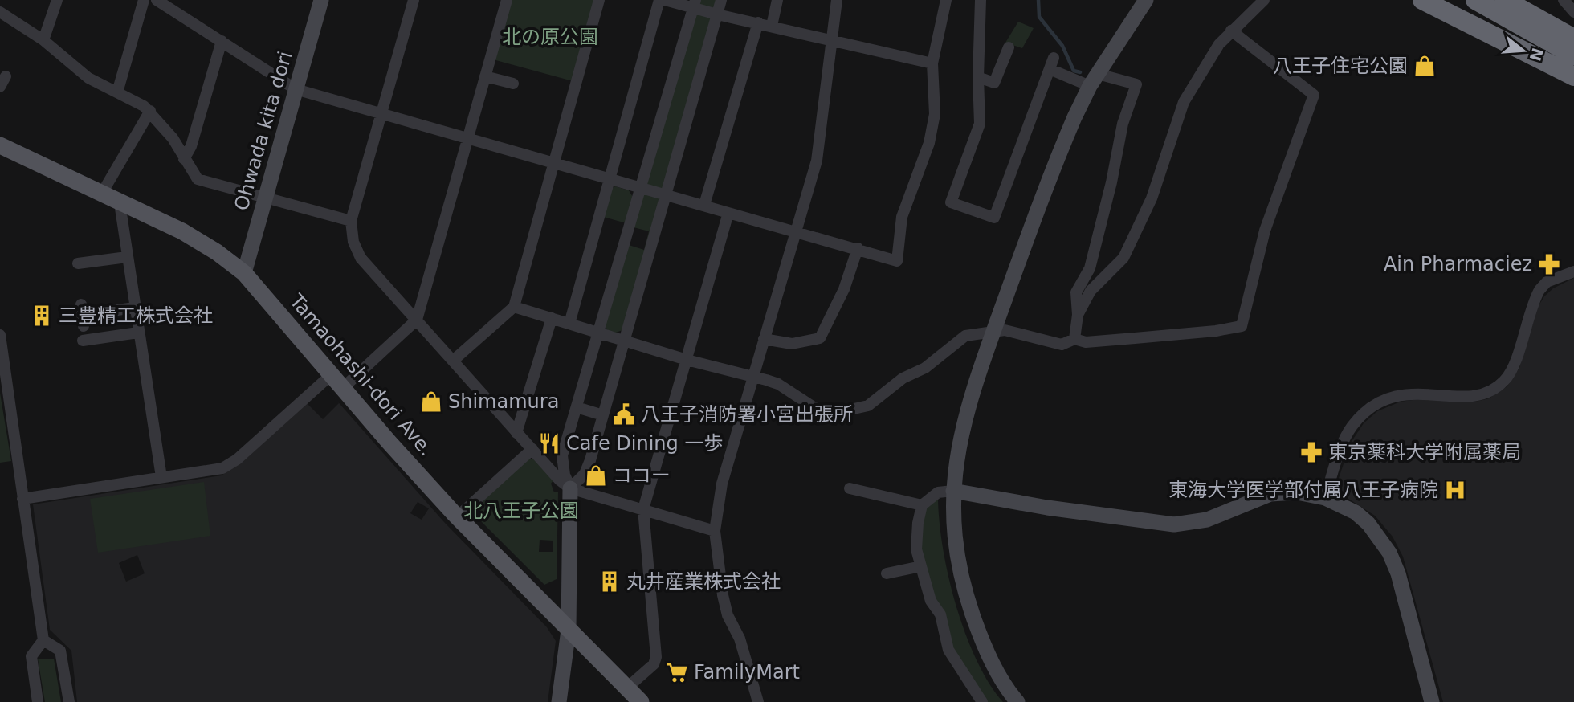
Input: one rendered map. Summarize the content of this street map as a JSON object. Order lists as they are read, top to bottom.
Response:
{
  "streets": {
    "main road": ["Tamaohashi-dori Ave."],
    "street": ["Ohwada kita dori"]
  },
  "crossings": [
    ["Ohwada kita dori", "Tamaohashi-dori Ave."]
  ],
  "parks": ["北の原公園", "北八王子公園"],
  "places": {
    "shop": ["八王子住宅公園", "Shimamura", "ココー"],
    "pharmacy": ["Ain Pharmaciez", "東京薬科大学附属薬局"],
    "building": ["三豊精工株式会社", "丸井産業株式会社"],
    "public building": ["八王子消防署小宮出張所"],
    "restaurant": ["Cafe Dining 一歩"],
    "hospital": ["東海大学医学部付属八王子病院"],
    "supermarket": ["FamilyMart"]
  },
  "north": "right"
}
